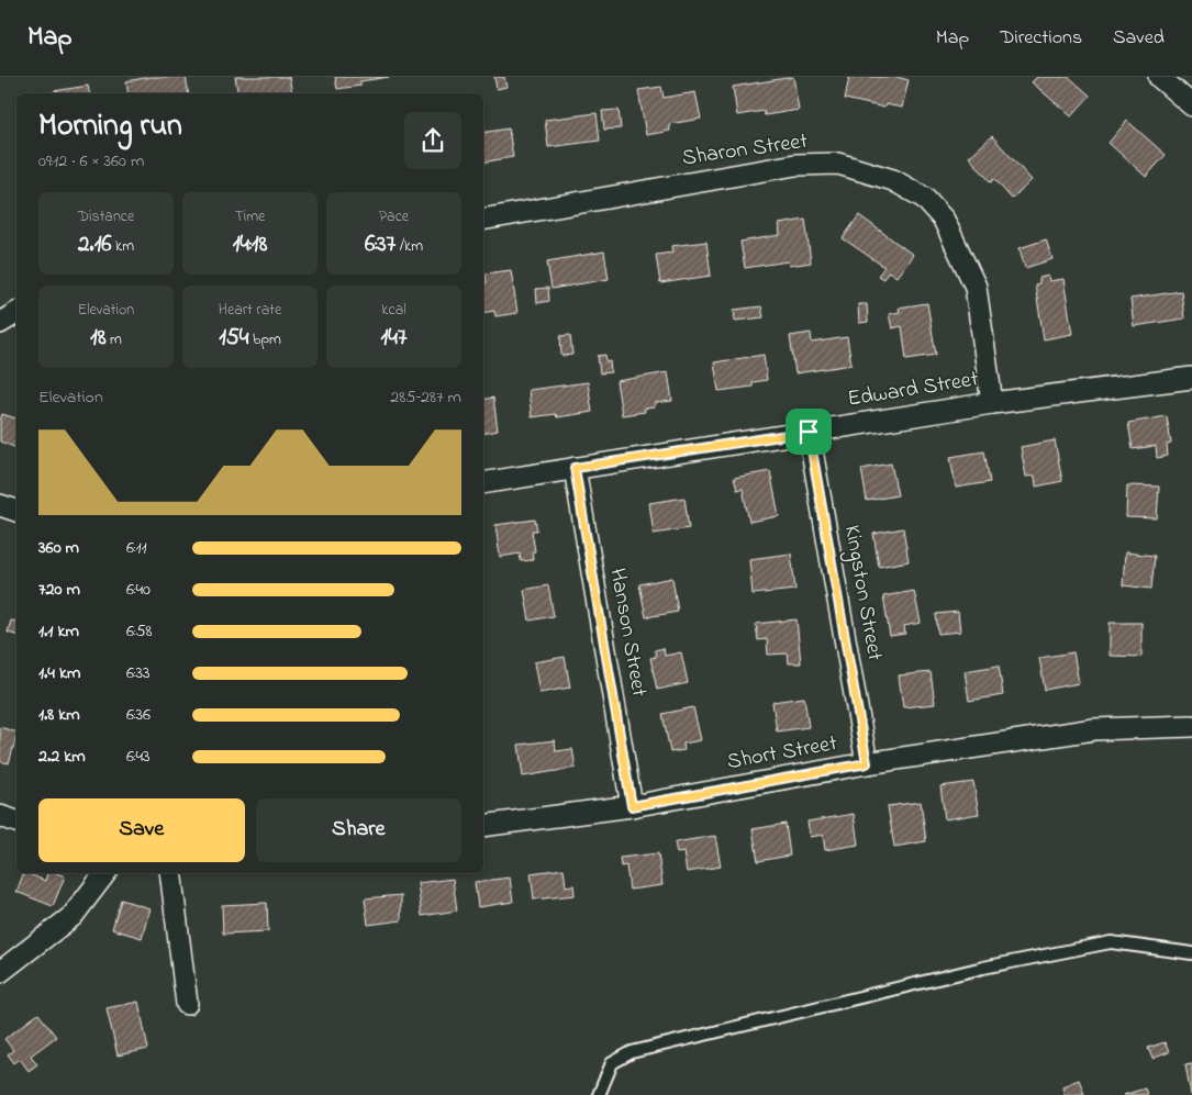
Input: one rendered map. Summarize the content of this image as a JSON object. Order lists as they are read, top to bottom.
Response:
{
  "streets": {
    "street": [
      "Sharon Street",
      "Edward Street",
      "Kingston Street",
      "Hanson Street",
      "Short Street"
    ]
  },
  "crossings": [
    ["Sharon Street", "Edward Street"],
    ["Edward Street", "Kingston Street"],
    ["Edward Street", "Hanson Street"],
    ["Kingston Street", "Short Street"],
    ["Hanson Street", "Short Street"]
  ],
  "page": {
    "header": "Map",
    "nav": ["Map", "Directions", "Saved"],
    "heading": ["Morning run", "09:12 · 6 × 360 m"],
    "stats": [
      ["Distance", "2.16 km"],
      ["Time", "14:18"],
      ["Pace", "6:37 /km"],
      ["Elevation", "18 m"],
      ["Heart rate", "154 bpm"],
      ["kcal", "147"]
    ],
    "chart": ["Elevation", "285–287 m"],
    "list": [
      {
        "name": "360 m",
        "note": "6:11"
      },
      {
        "name": "720 m",
        "note": "6:40"
      },
      {
        "name": "1.1 km",
        "note": "6:58"
      },
      {
        "name": "1.4 km",
        "note": "6:33"
      },
      {
        "name": "1.8 km",
        "note": "6:36"
      },
      {
        "name": "2.2 km",
        "note": "6:43"
      }
    ],
    "buttons": ["Save", "Share"]
  }
}
